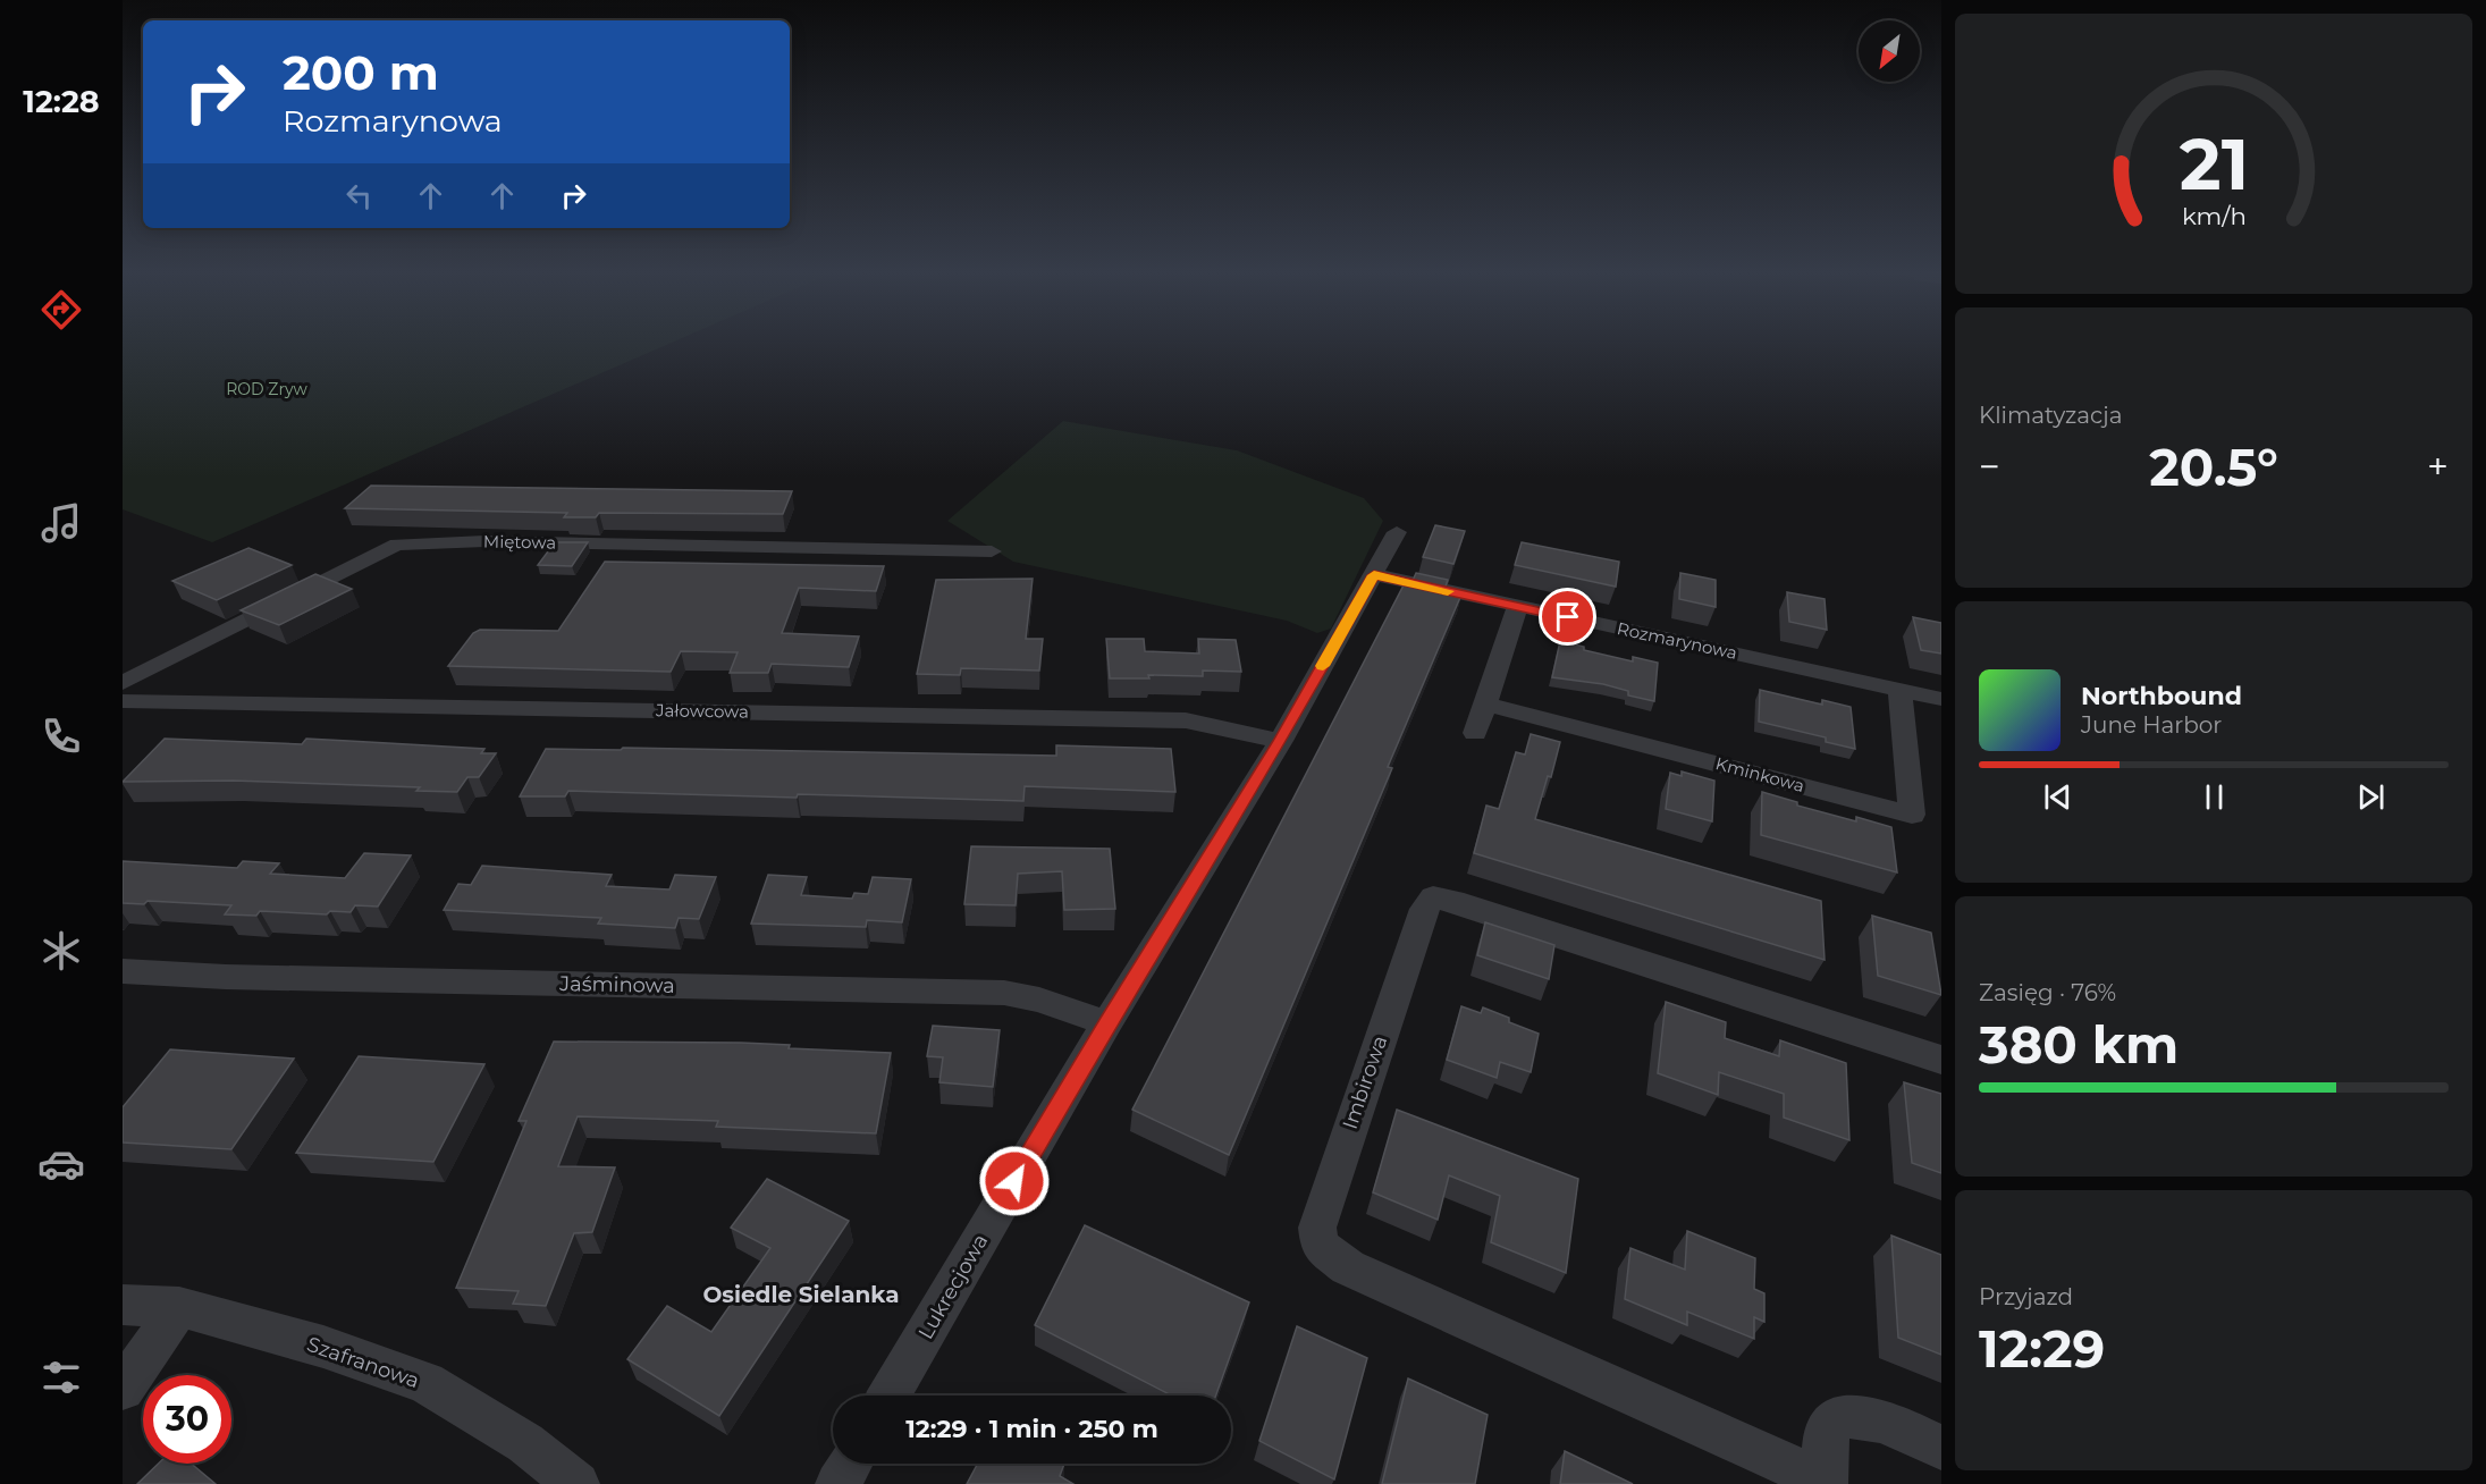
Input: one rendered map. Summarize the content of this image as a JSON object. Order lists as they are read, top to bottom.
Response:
{
  "streets": {
    "street": [
      "Miętowa",
      "Rozmarynowa",
      "Jałowcowa",
      "Kminkowa",
      "Jaśminowa",
      "Imbirowa",
      "Lukrecjowa",
      "Szafranowa"
    ]
  },
  "crossings": [
    ["Rozmarynowa", "Kminkowa"],
    ["Rozmarynowa", "Lukrecjowa"],
    ["Jałowcowa", "Lukrecjowa"],
    ["Jaśminowa", "Lukrecjowa"]
  ],
  "districts": ["Osiedle Sielanka"],
  "parks": ["ROD Zryw"],
  "north": "bottom left",
  "page": {
    "tabs": "12:28",
    "turn": ["200 m", "Rozmarynowa"],
    "tile": [
      "Klimatyzacja",
      ["Zasięg · 76%", "380 km"],
      ["Przyjazd", "12:29"]
    ],
    "heat": ["−", "20.5°", "+"],
    "song": ["Northbound", "June Harbor"],
    "limit": "30",
    "trip": "12:29 · 1 min · 250 m",
    "gauge": ["21", "km/h"]
  }
}
